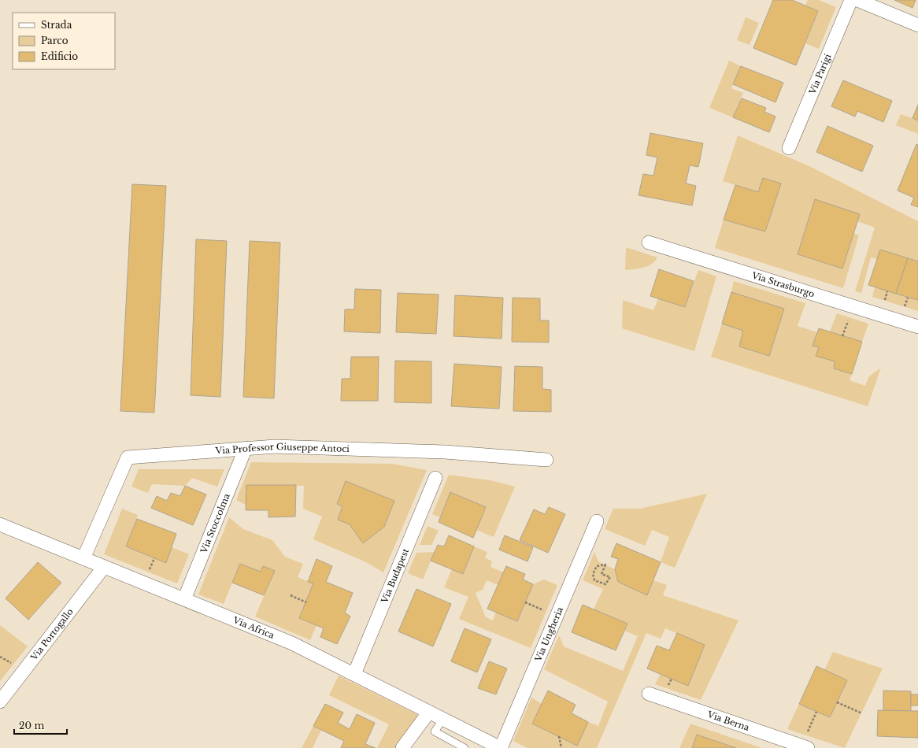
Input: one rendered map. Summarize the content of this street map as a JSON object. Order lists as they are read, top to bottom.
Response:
{
  "streets": {
    "street": [
      "Via Parigi",
      "Via Strasburgo",
      "Via Professor Giuseppe Antoci",
      "Via Stoccolma",
      "Via Budapest",
      "Via Africa",
      "Via Portogallo",
      "Via Ungheria",
      "Via Berna"
    ]
  },
  "crossings": [
    ["Via Professor Giuseppe Antoci", "Via Stoccolma"],
    ["Via Professor Giuseppe Antoci", "Via Africa"],
    ["Via Stoccolma", "Via Africa"],
    ["Via Budapest", "Via Africa"],
    ["Via Africa", "Via Portogallo"],
    ["Via Africa", "Via Ungheria"]
  ],
  "legend": ["Strada", "Parco", "Edificio"],
  "scale_bar": "20 m"
}
